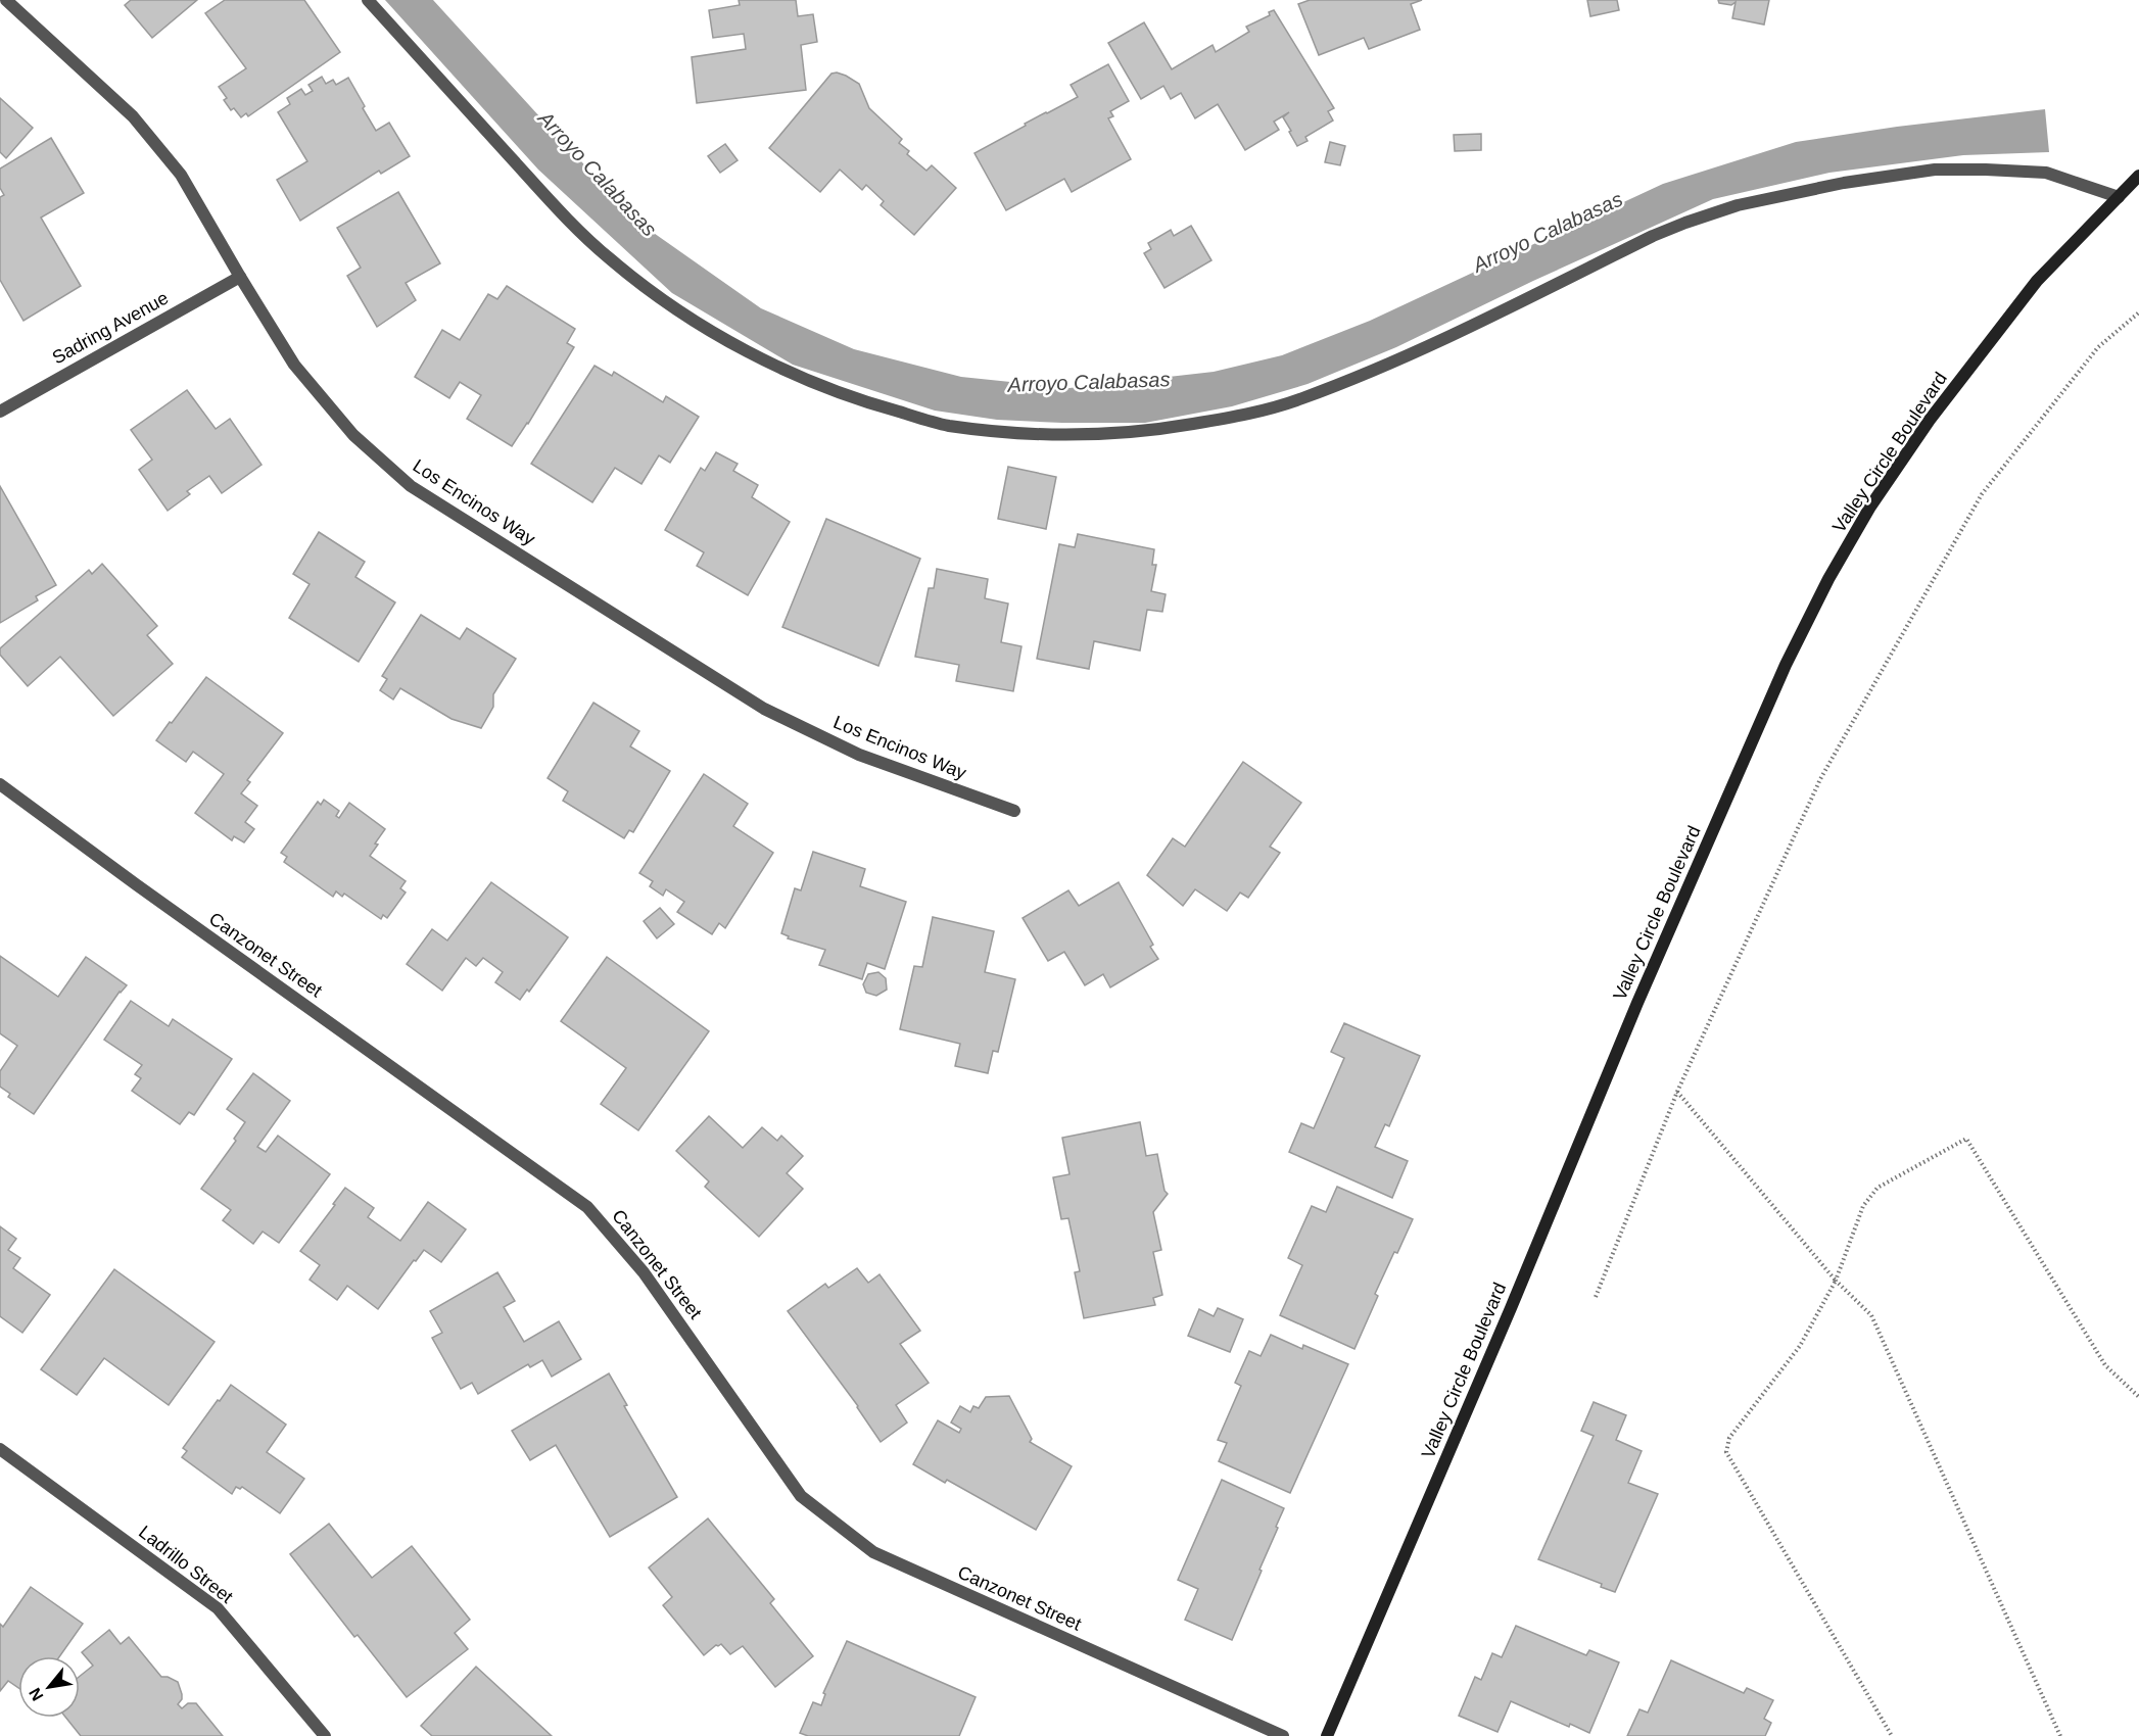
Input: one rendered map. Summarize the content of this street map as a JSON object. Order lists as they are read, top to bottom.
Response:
{
  "streets": {
    "main road": ["Valley Circle Boulevard"],
    "street": [
      "Sadring Avenue",
      "Los Encinos Way",
      "Canzonet Street",
      "Ladrillo Street"
    ]
  },
  "crossings": [
    ["Sadring Avenue", "Los Encinos Way"]
  ],
  "water": ["Arroyo Calabasas"],
  "north": "bottom left"
}
